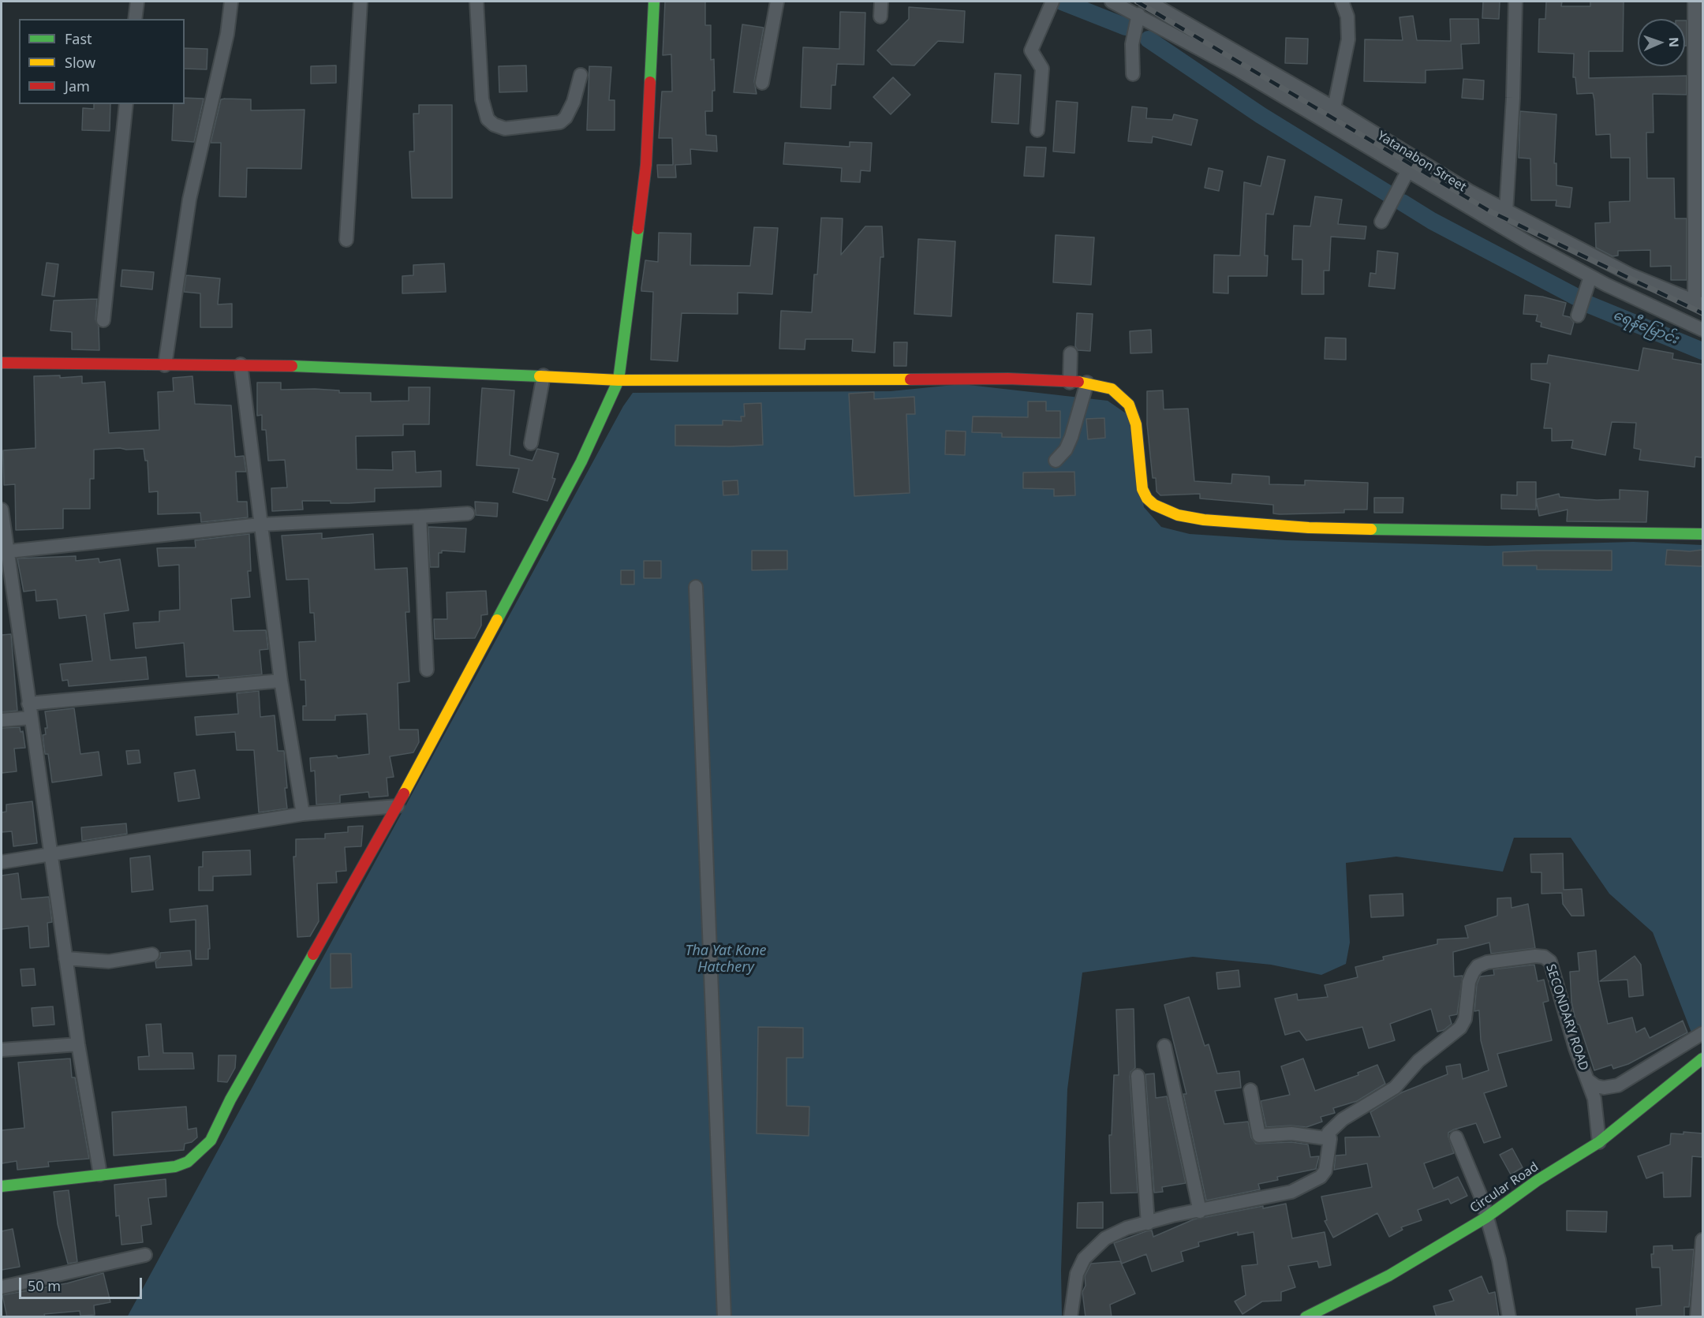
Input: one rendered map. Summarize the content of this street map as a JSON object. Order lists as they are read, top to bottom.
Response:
{
  "streets": {
    "street": ["Yatanabon Street", "SECONDARY ROAD", "Circular Road"]
  },
  "crossings": [
    ["SECONDARY ROAD", "Circular Road"]
  ],
  "water": ["ရေနီမြောင်း", "Tha Yat Kone Hatchery"],
  "legend": ["Fast", "Slow", "Jam"],
  "scale_bar": "50 m",
  "north": "right"
}
